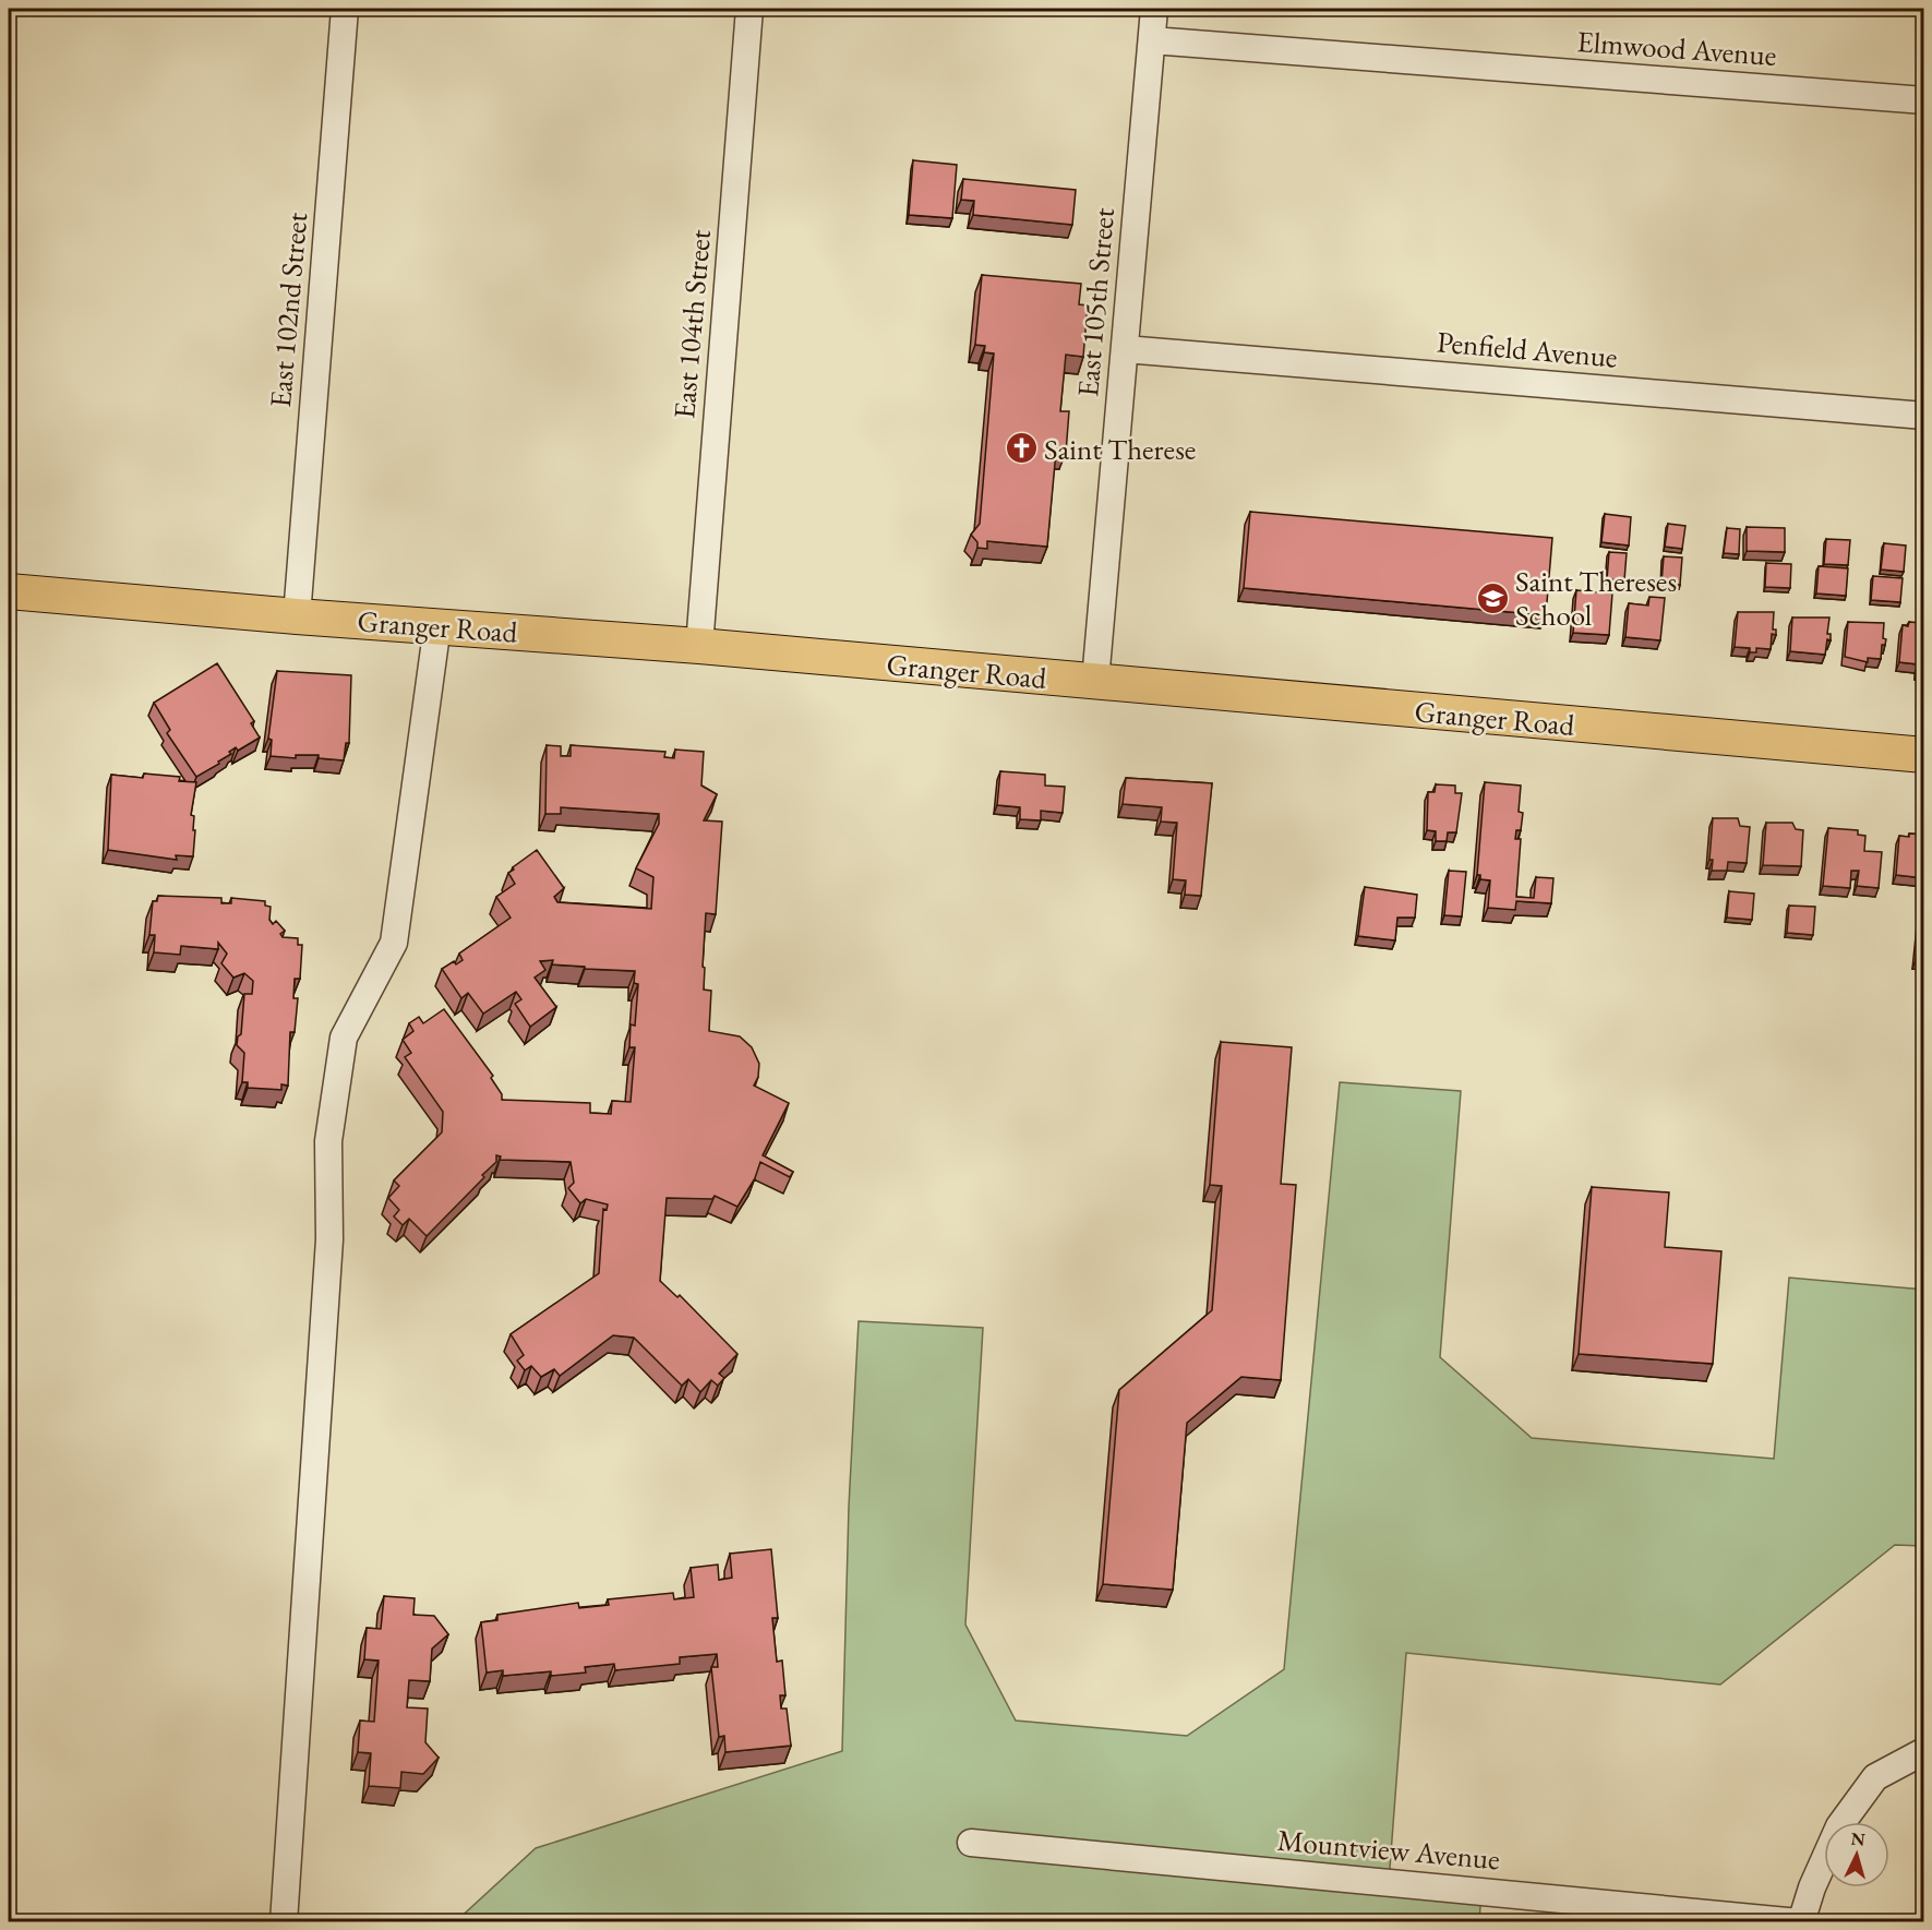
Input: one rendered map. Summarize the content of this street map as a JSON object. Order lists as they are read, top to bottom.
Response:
{
  "streets": {
    "main road": ["Granger Road"],
    "street": [
      "Elmwood Avenue",
      "East 105th Street",
      "East 102nd Street",
      "East 104th Street",
      "Penfield Avenue",
      "Mountview Avenue"
    ]
  },
  "crossings": [
    ["Elmwood Avenue", "East 105th Street"],
    ["East 105th Street", "Penfield Avenue"],
    ["East 105th Street", "Granger Road"],
    ["East 102nd Street", "Granger Road"],
    ["East 104th Street", "Granger Road"]
  ],
  "places": {
    "church": ["Saint Therese"],
    "school or university": ["Saint Thereses School"]
  },
  "north": "top"
}
